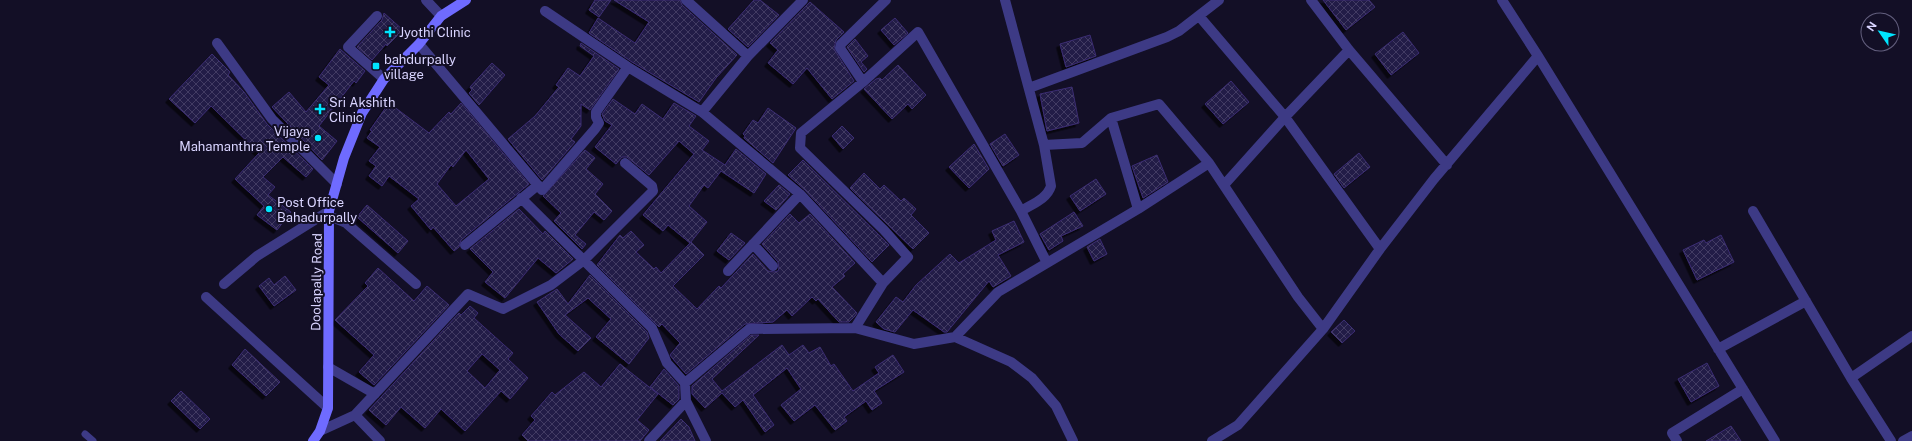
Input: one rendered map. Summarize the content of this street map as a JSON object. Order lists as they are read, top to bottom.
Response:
{
  "streets": {
    "main road": ["Doolapally Road"]
  },
  "places": {
    "health": ["Jyothi Clinic", "Sri Akshith Clinic"],
    "transit": ["bahdurpally village"],
    "other": ["Vijaya Mahamanthra Temple", "Post Office Bahadurpally"]
  },
  "north": "top left"
}
